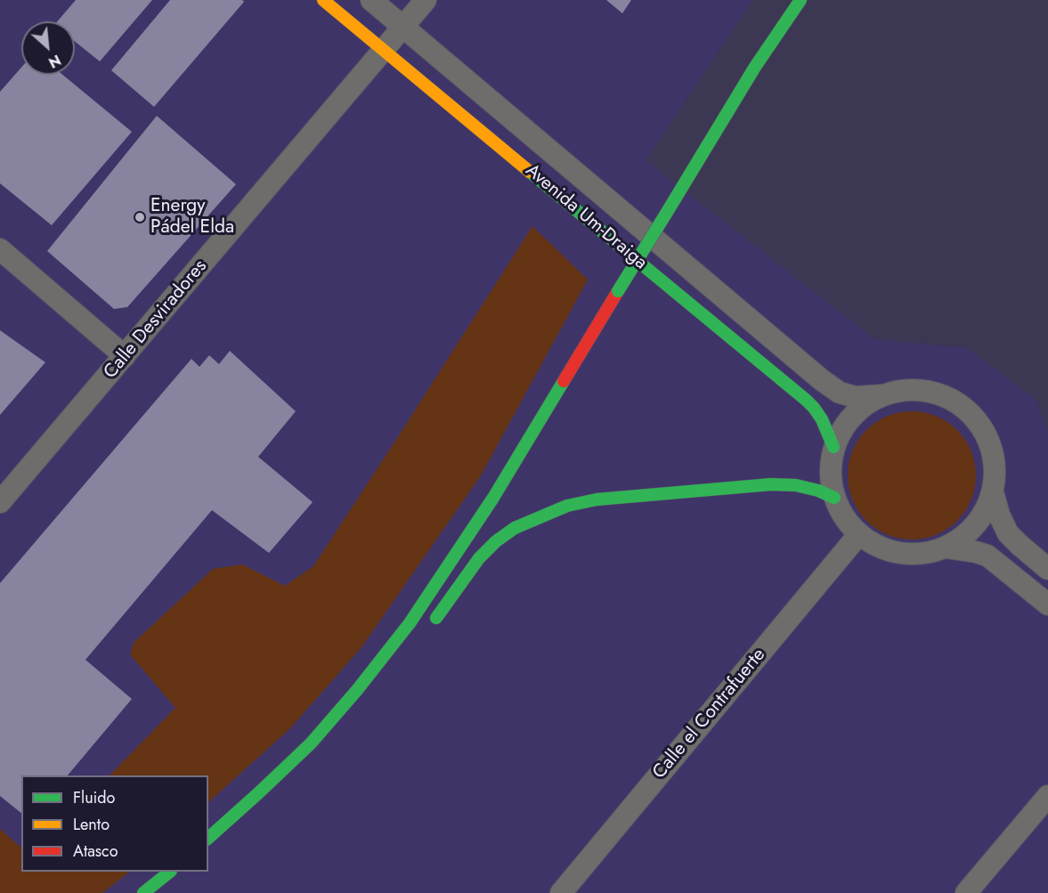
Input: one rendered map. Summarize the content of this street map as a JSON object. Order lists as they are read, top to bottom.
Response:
{
  "streets": {
    "main road": ["Avenida Um-Draiga"],
    "street": ["Calle Desviradores", "Calle el Contrafuerte"]
  },
  "crossings": [
    ["Avenida Um-Draiga", "Calle Desviradores"],
    ["Avenida Um-Draiga", "Calle el Contrafuerte"]
  ],
  "places": ["Energy Pádel Elda"],
  "legend": ["Fluido", "Lento", "Atasco"],
  "north": "bottom right"
}
